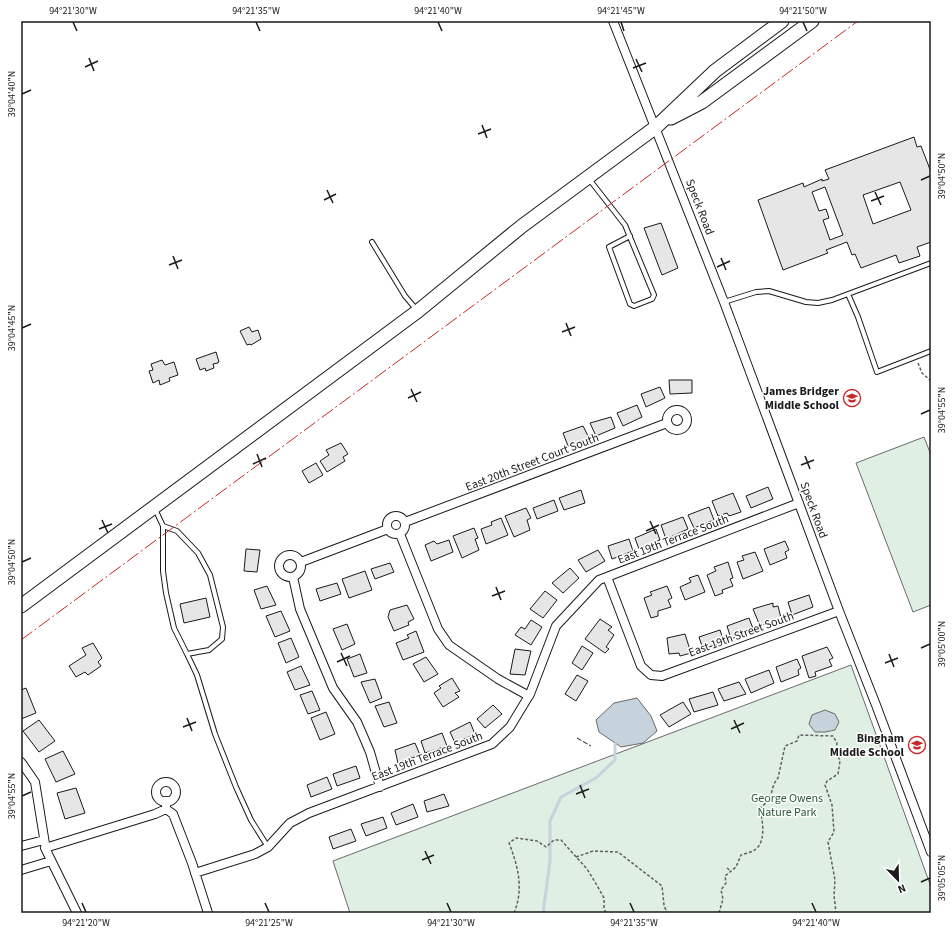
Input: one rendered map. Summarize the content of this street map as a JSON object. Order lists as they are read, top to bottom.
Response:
{
  "streets": {
    "street": [
      "Speck Road",
      "East 20th Street Court South",
      "East 19th Terrace South",
      "East 19th Street South"
    ]
  },
  "crossings": [
    ["Speck Road", "East 19th Terrace South"],
    ["Speck Road", "East 19th Street South"],
    ["East 19th Terrace South", "East 19th Street South"]
  ],
  "parks": ["George Owens Nature Park"],
  "places": {
    "school or university": ["James Bridger Middle School", "Bingham Middle School"]
  },
  "north": "bottom right",
  "coordinates": [
    "94°21'30\"W",
    "94°21'35\"W",
    "94°21'40\"W",
    "94°21'45\"W",
    "94°21'50\"W",
    "39°04'40\"N",
    "39°04'50\"N",
    "39°04'45\"N",
    "39°04'55\"N",
    "39°05'00\"N",
    "39°05'05\"N",
    "94°21'20\"W",
    "94°21'25\"W"
  ]
}
